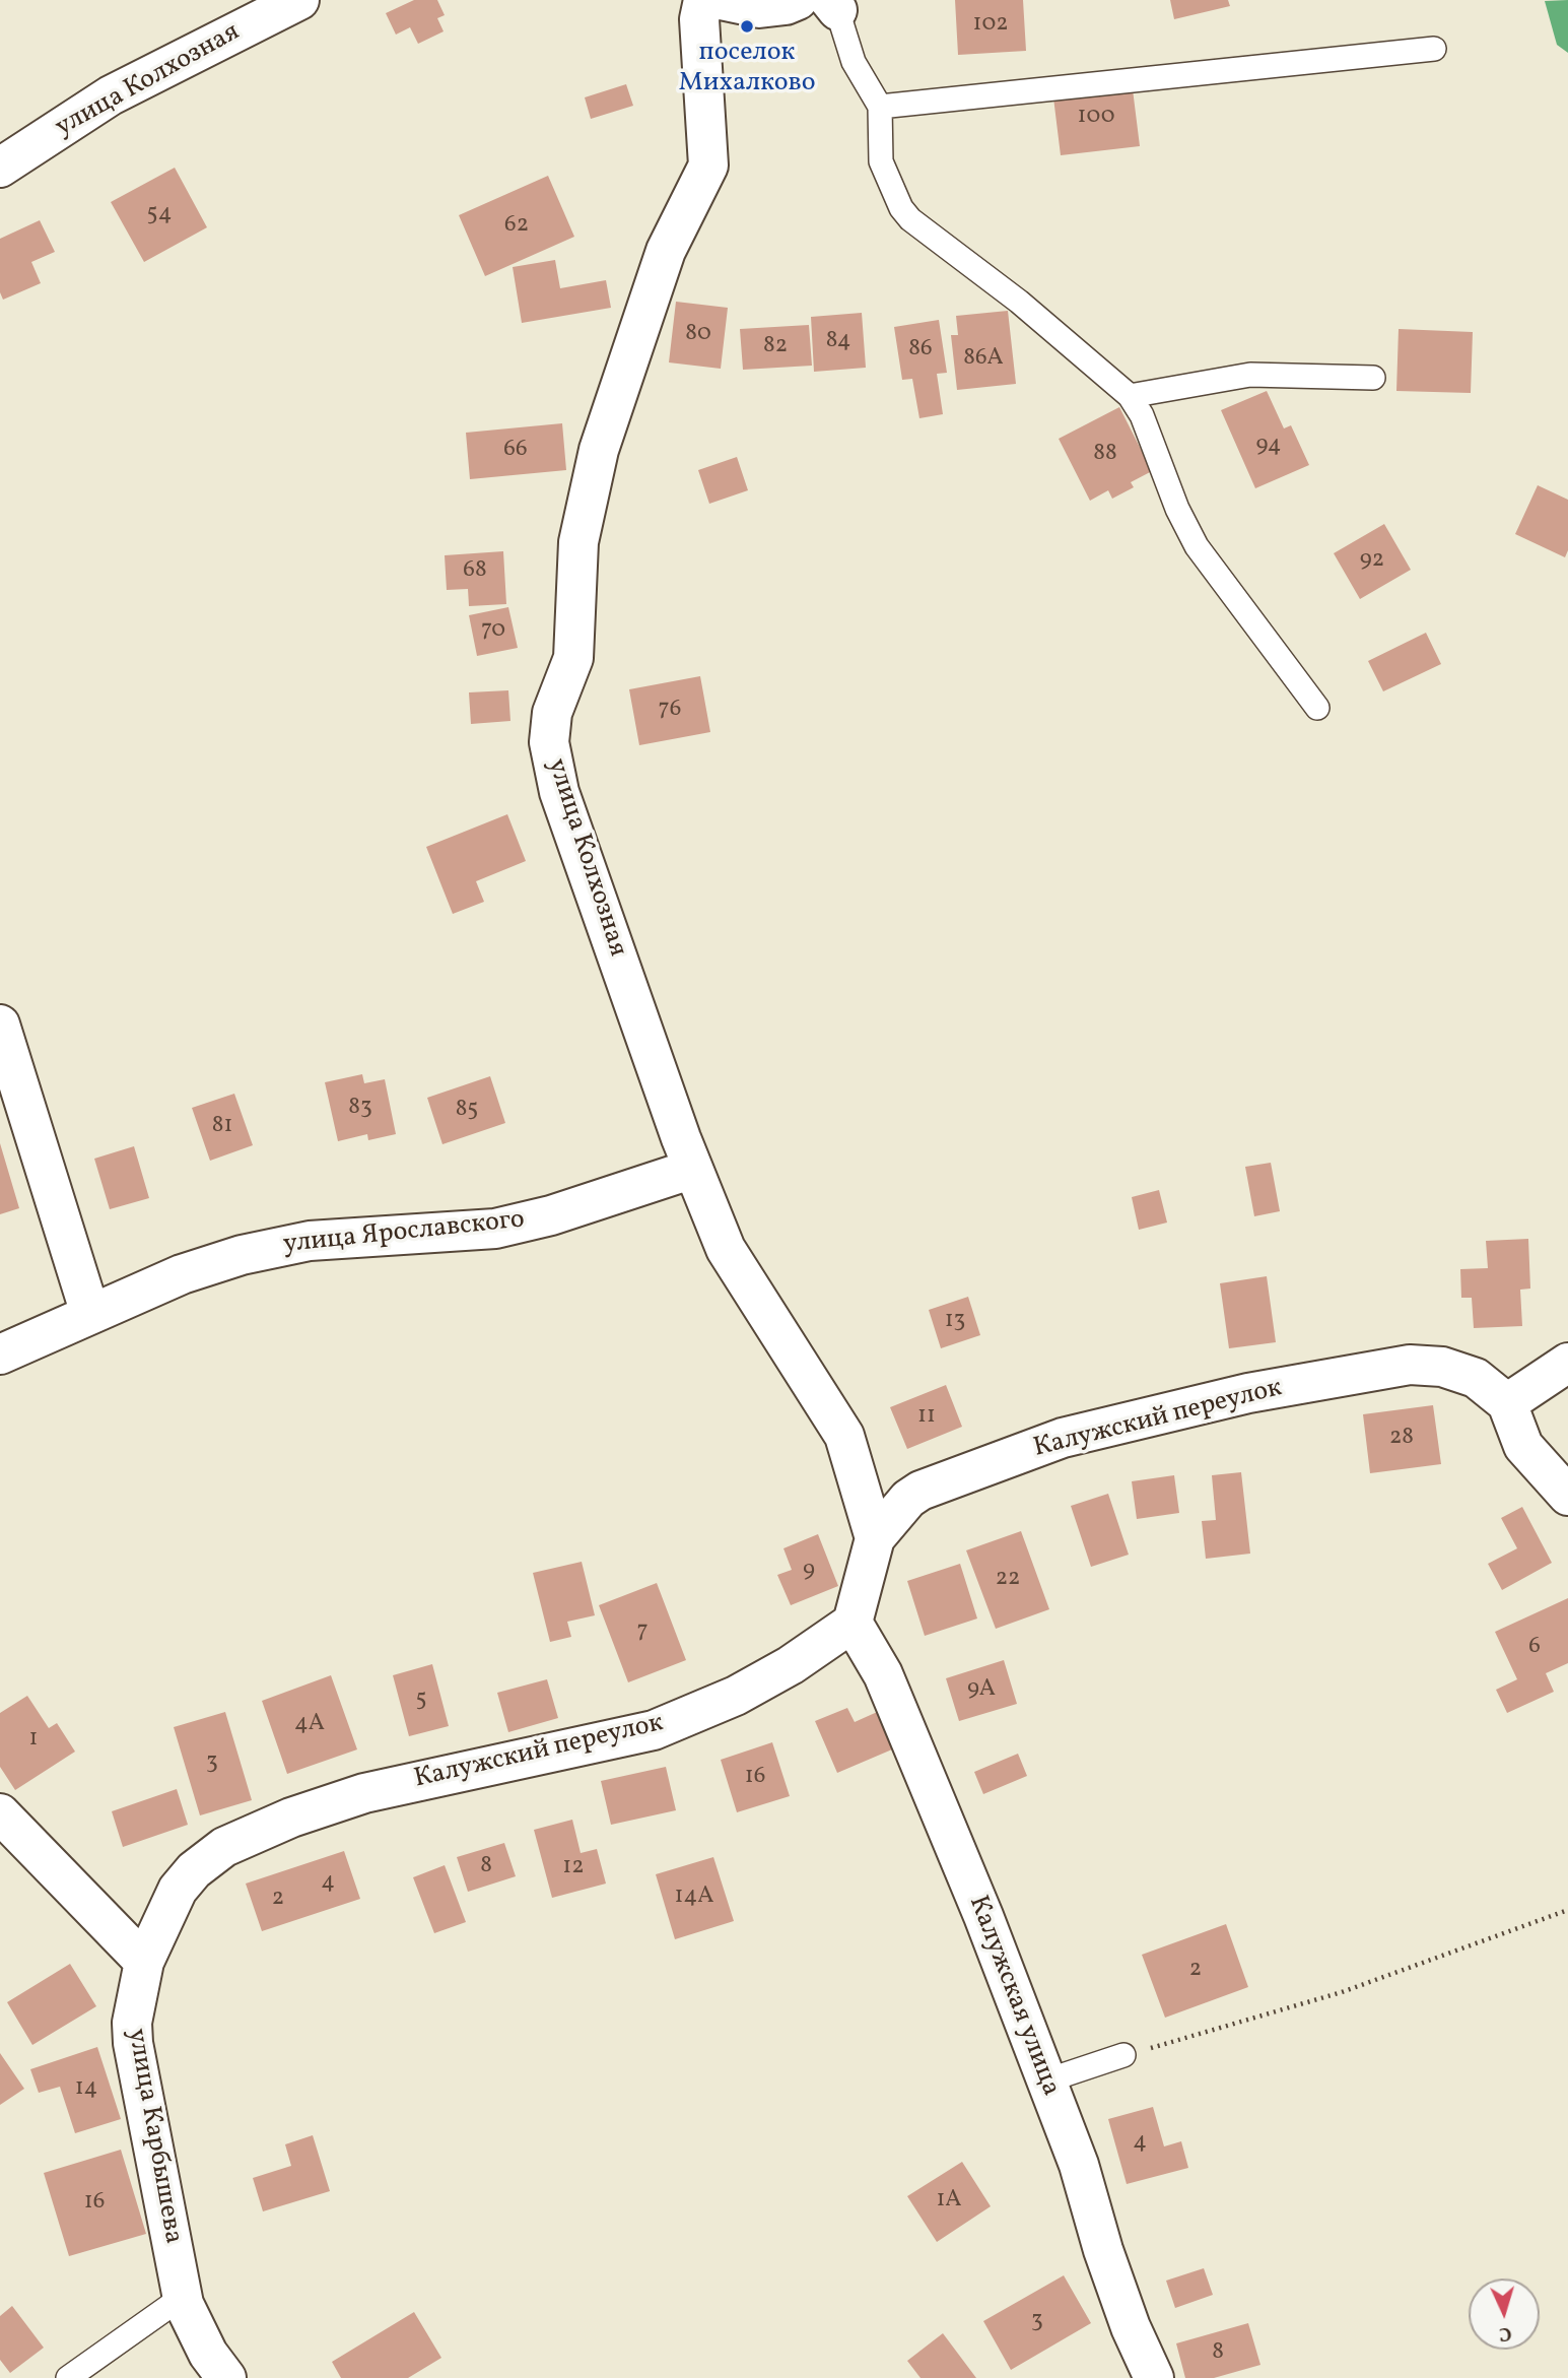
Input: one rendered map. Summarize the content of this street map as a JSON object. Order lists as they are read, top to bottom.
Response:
{
  "streets": {
    "street": [
      "улица Колхозная",
      "улица Ярославского",
      "Калужский переулок",
      "Калужская улица",
      "улица Карбышева"
    ]
  },
  "crossings": [
    ["улица Колхозная", "улица Ярославского"],
    ["улица Колхозная", "Калужский переулок"],
    ["Калужский переулок", "Калужская улица"],
    ["Калужский переулок", "улица Карбышева"]
  ],
  "places": ["поселок Михалково"],
  "house_numbers": [
    "102",
    "100",
    "54",
    "62",
    "80",
    "84",
    "82",
    "86",
    "86А",
    "94",
    "66",
    "88",
    "92",
    "68",
    "70",
    "76",
    "83",
    "85",
    "81",
    "13",
    "11",
    "28",
    "9",
    "22",
    "7",
    "6",
    "9А",
    "5",
    "4А",
    "1",
    "3",
    "16",
    "8",
    "12",
    "4",
    "14А",
    "2",
    "2",
    "14",
    "4",
    "1А",
    "16",
    "3",
    "8"
  ],
  "north": "bottom"
}
